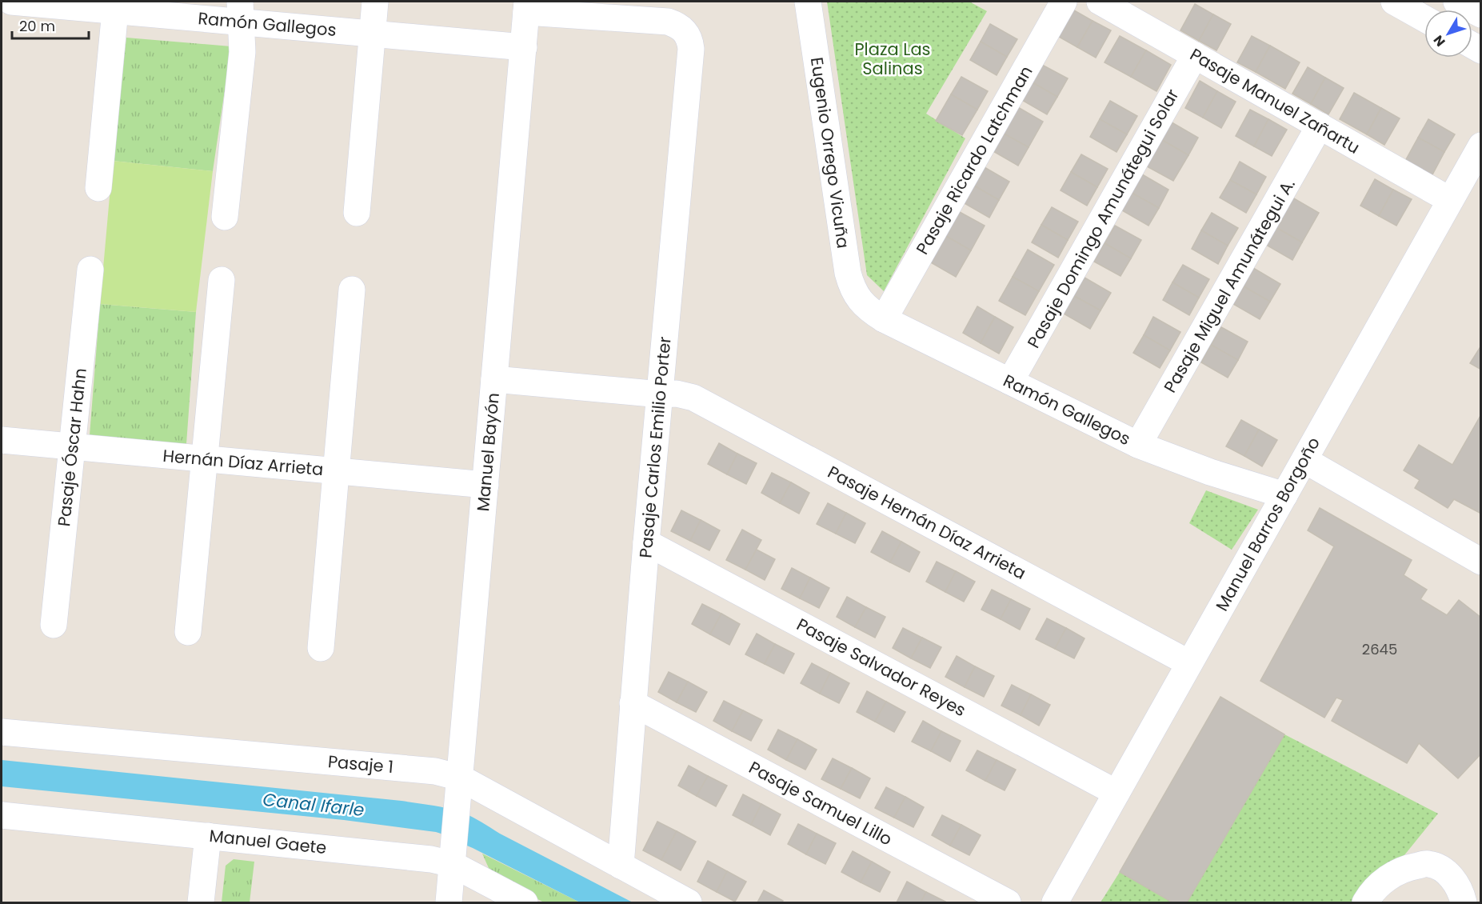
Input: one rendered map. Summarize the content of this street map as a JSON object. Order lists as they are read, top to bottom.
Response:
{
  "streets": {
    "street": [
      "Ramón Gallegos",
      "Pasaje Manuel Zañartu",
      "Eugenio Orrego Vicuña",
      "Pasaje Ricardo Latchman",
      "Pasaje Domingo Amunátegui Solar",
      "Pasaje Miguel Amunátegui A.",
      "Pasaje Óscar Hahn",
      "Pasaje Carlos Emilio Porter",
      "Manuel Bayón",
      "Hernán Díaz Arrieta",
      "Pasaje Hernán Díaz Arrieta",
      "Manuel Barros Borgoño",
      "Pasaje Salvador Reyes",
      "Pasaje 1",
      "Pasaje Samuel Lillo",
      "Manuel Gaete"
    ]
  },
  "crossings": [
    ["Ramón Gallegos", "Eugenio Orrego Vicuña"],
    ["Ramón Gallegos", "Pasaje Ricardo Latchman"],
    ["Ramón Gallegos", "Pasaje Domingo Amunátegui Solar"],
    ["Ramón Gallegos", "Pasaje Miguel Amunátegui A."],
    ["Ramón Gallegos", "Manuel Bayón"],
    ["Ramón Gallegos", "Manuel Barros Borgoño"],
    ["Pasaje Manuel Zañartu", "Pasaje Domingo Amunátegui Solar"],
    ["Pasaje Manuel Zañartu", "Pasaje Miguel Amunátegui A."],
    ["Pasaje Manuel Zañartu", "Manuel Barros Borgoño"],
    ["Pasaje Óscar Hahn", "Hernán Díaz Arrieta"],
    ["Pasaje Carlos Emilio Porter", "Manuel Bayón"],
    ["Pasaje Carlos Emilio Porter", "Pasaje Hernán Díaz Arrieta"],
    ["Pasaje Carlos Emilio Porter", "Pasaje Salvador Reyes"],
    ["Pasaje Carlos Emilio Porter", "Pasaje 1"],
    ["Pasaje Carlos Emilio Porter", "Pasaje Samuel Lillo"],
    ["Manuel Bayón", "Hernán Díaz Arrieta"],
    ["Manuel Bayón", "Pasaje 1"],
    ["Manuel Bayón", "Manuel Gaete"],
    ["Pasaje Hernán Díaz Arrieta", "Manuel Barros Borgoño"],
    ["Manuel Barros Borgoño", "Pasaje Salvador Reyes"]
  ],
  "water": ["Canal Ifarle"],
  "parks": ["Plaza Las Salinas"],
  "house_numbers": ["2645"],
  "scale_bar": "20 m",
  "north": "bottom left"
}
